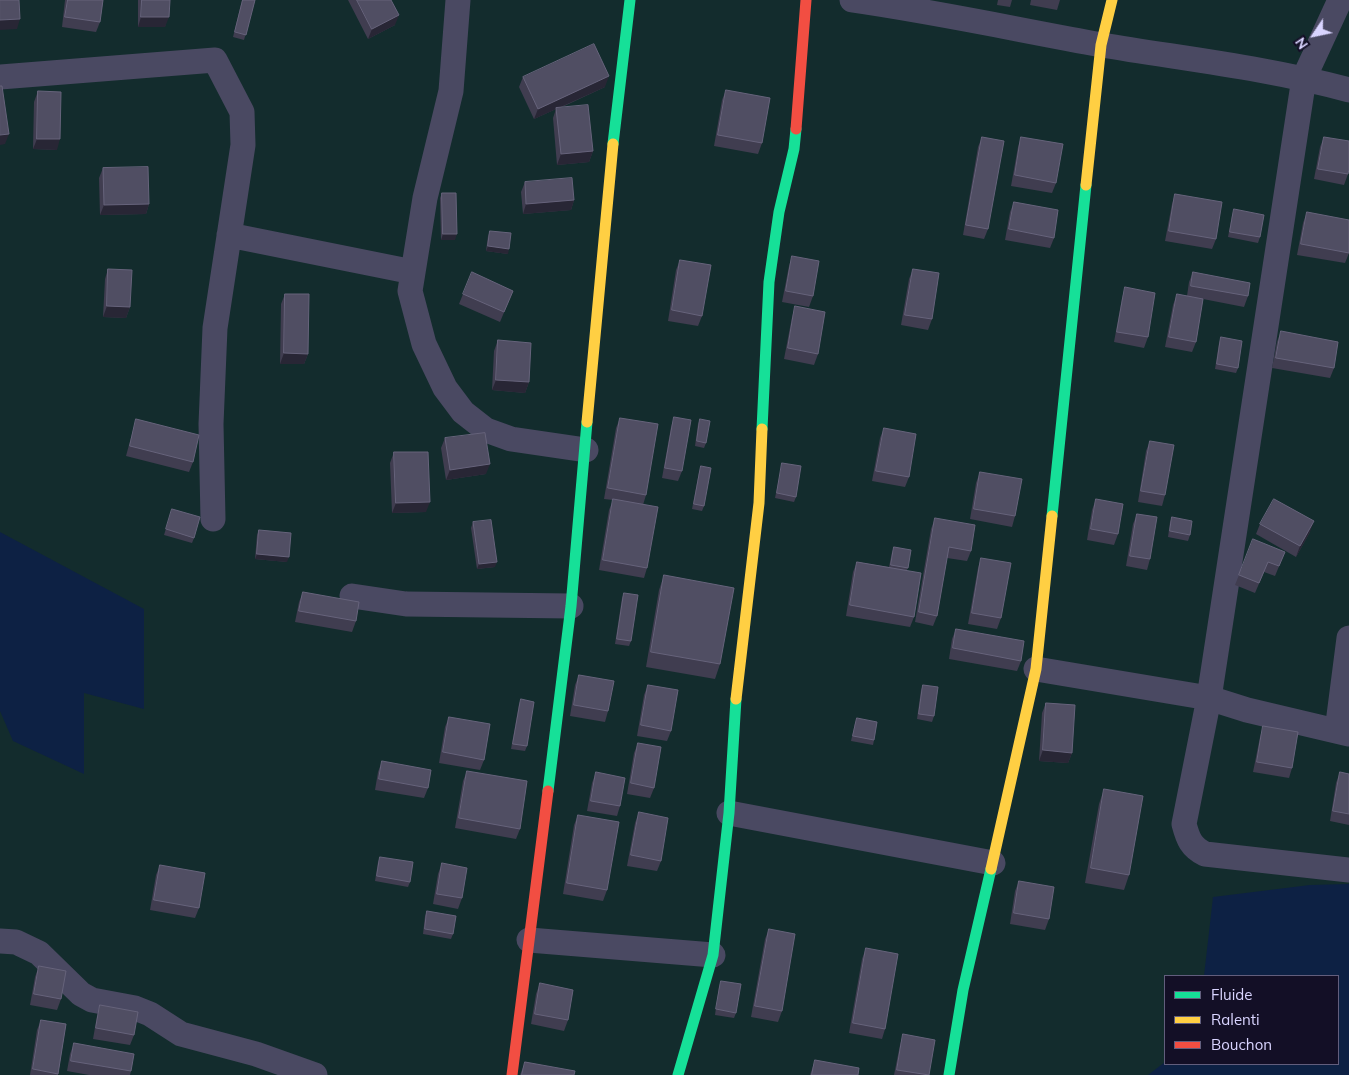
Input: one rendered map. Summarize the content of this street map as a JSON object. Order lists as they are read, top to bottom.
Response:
{
  "legend": ["Fluide", "Ralenti", "Bouchon"],
  "north": "bottom left"
}
